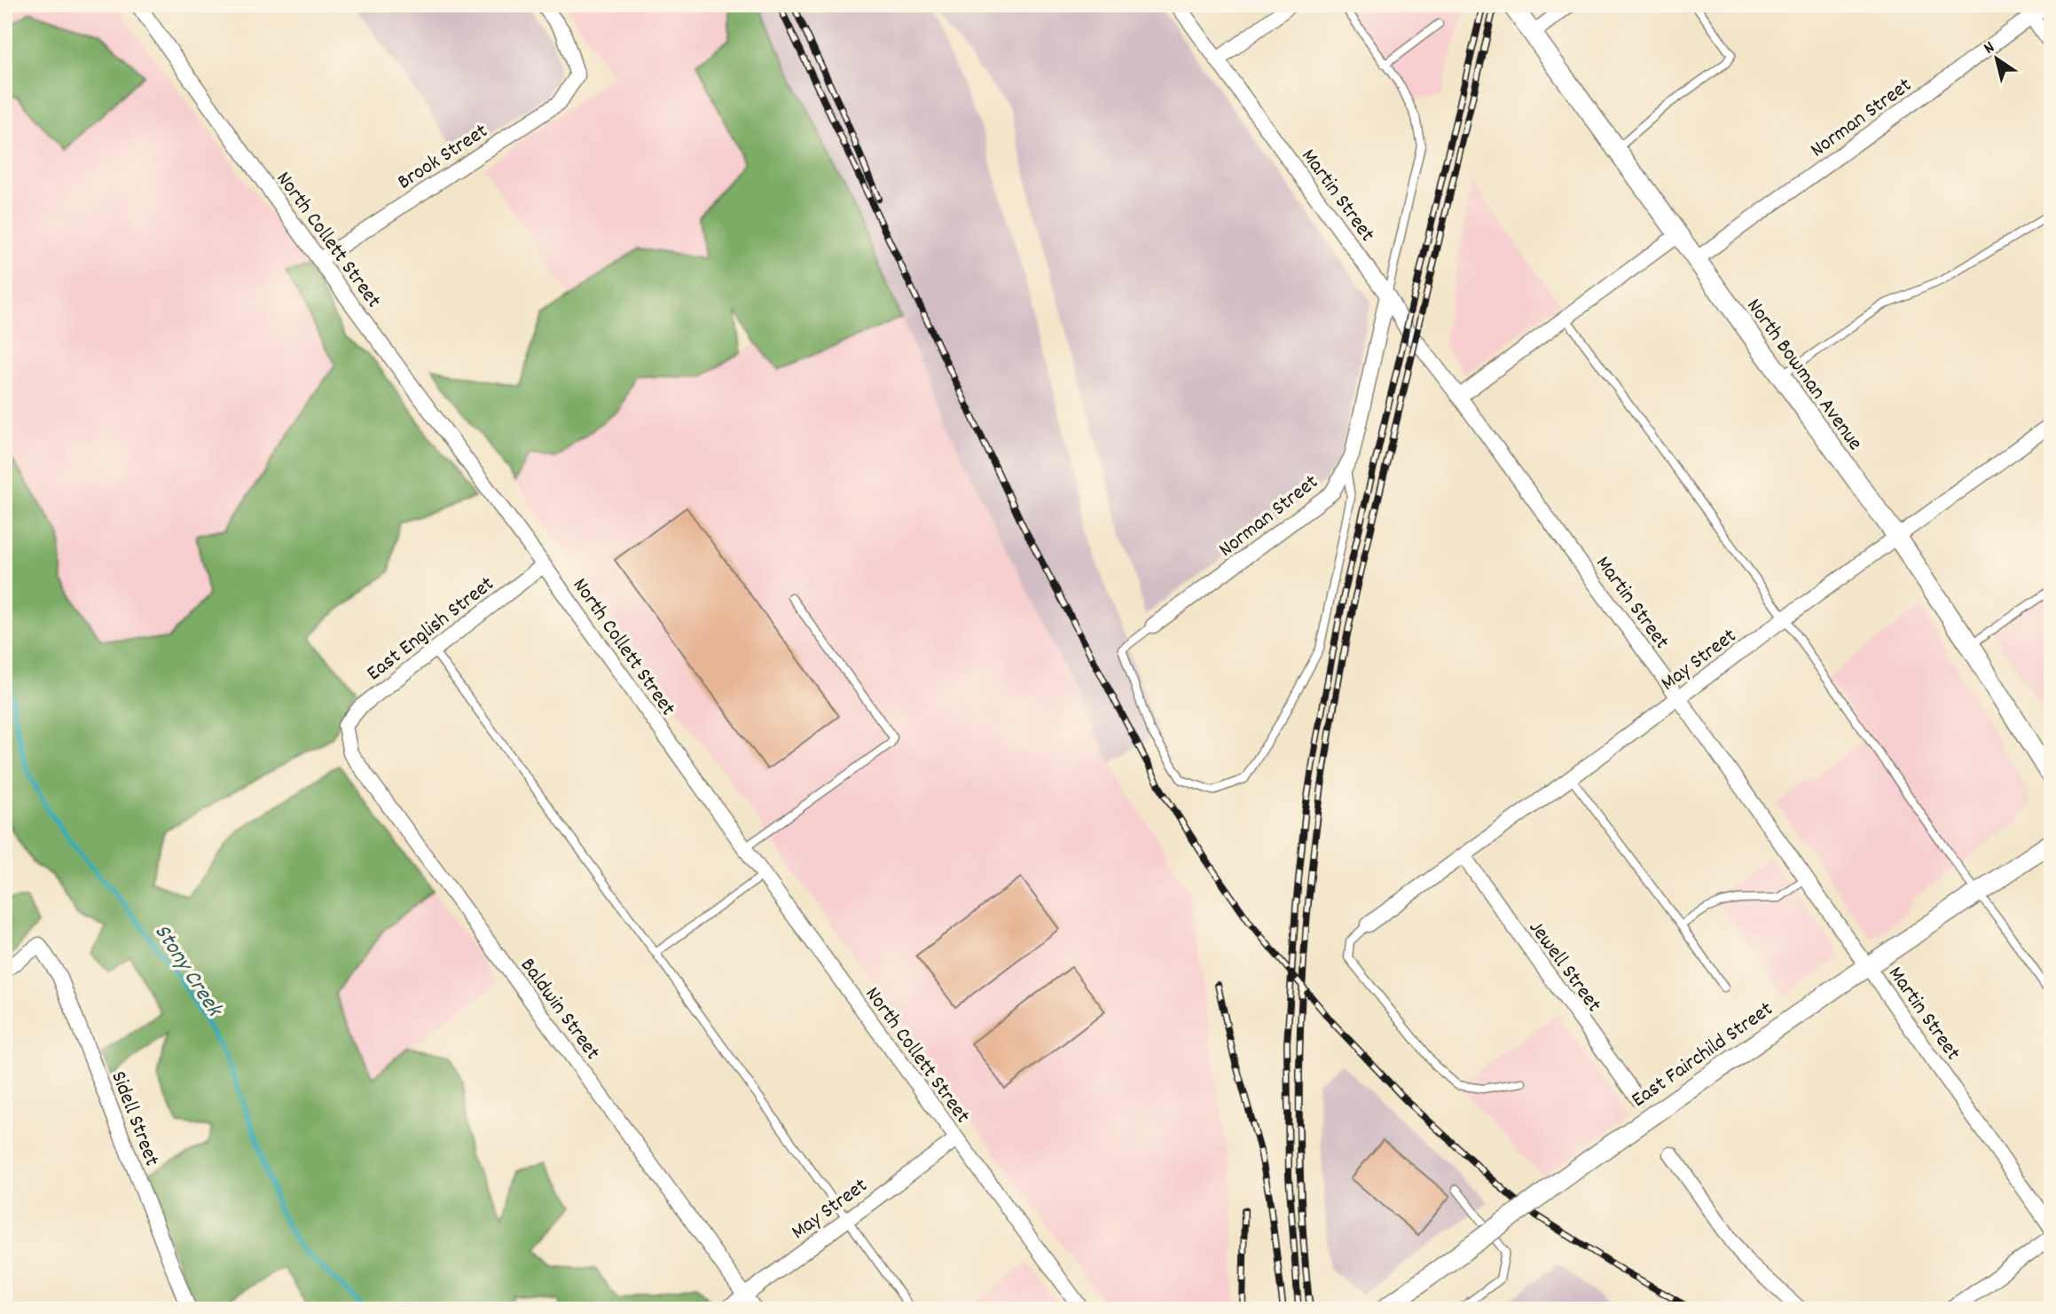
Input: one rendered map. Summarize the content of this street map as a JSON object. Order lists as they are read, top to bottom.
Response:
{
  "streets": {
    "street": [
      "Norman Street",
      "Brook Street",
      "Martin Street",
      "North Collett Street",
      "North Bowman Avenue",
      "East English Street",
      "May Street",
      "Jewell Street",
      "Baldwin Street",
      "East Fairchild Street",
      "Sidell Street"
    ]
  },
  "crossings": [
    ["Norman Street", "Martin Street"],
    ["Norman Street", "North Bowman Avenue"],
    ["Brook Street", "North Collett Street"],
    ["Martin Street", "May Street"],
    ["Martin Street", "East Fairchild Street"],
    ["North Collett Street", "East English Street"],
    ["North Collett Street", "May Street"],
    ["North Bowman Avenue", "May Street"],
    ["East English Street", "Baldwin Street"],
    ["May Street", "Jewell Street"],
    ["May Street", "Baldwin Street"]
  ],
  "water": ["Stony Creek"],
  "north": "top left"
}
